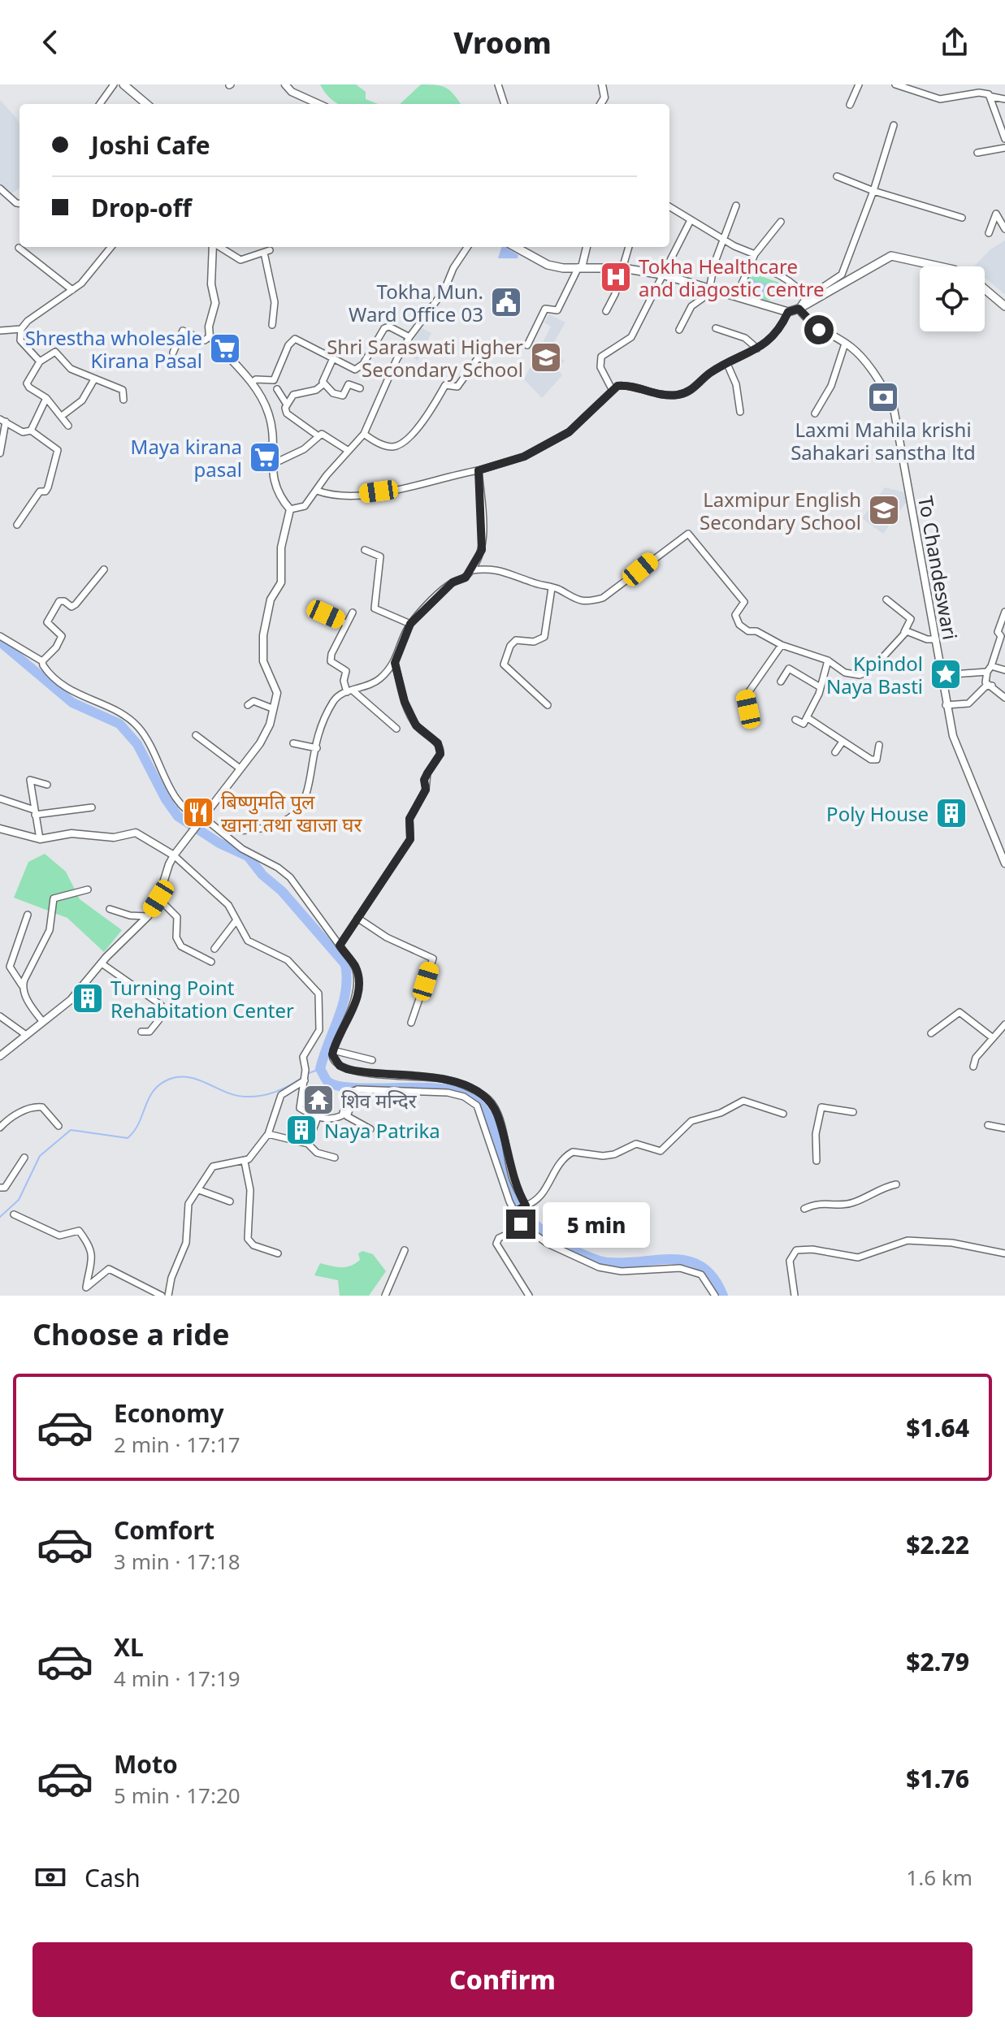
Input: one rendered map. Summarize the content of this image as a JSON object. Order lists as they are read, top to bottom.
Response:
{
  "streets": {
    "street": ["To Chandeswari"]
  },
  "places": {
    "hospital": ["Tokha Healthcare and diagostic centre"],
    "public building": ["Tokha Mun. Ward Office 03"],
    "supermarket": ["Shrestha wholesale Kirana Pasal", "Maya kirana pasal"],
    "school or university": ["Shri Saraswati Higher Secondary School", "Laxmipur English Secondary School"],
    "bank": ["Laxmi Mahila krishi Sahakari sanstha ltd"],
    "place": ["Kpindol Naya Basti"],
    "restaurant": ["बिष्णुमति पुल खाना तथा खाजा घर"],
    "building": ["Poly House", "Turning Point Rehabitation Center", "Naya Patrika"],
    "temple": ["शिव मन्दिर"]
  },
  "page": {
    "header": "Vroom",
    "banner": ["Joshi Cafe", "Drop-off"],
    "bubble": "5 min",
    "heading": "Choose a ride",
    "list": [
      {
        "name": "Economy",
        "note": "2 min · 17:17",
        "value": "$1.64"
      },
      {
        "name": "Comfort",
        "note": "3 min · 17:18",
        "value": "$2.22"
      },
      {
        "name": "XL",
        "note": "4 min · 17:19",
        "value": "$2.79"
      },
      {
        "name": "Moto",
        "note": "5 min · 17:20",
        "value": "$1.76"
      }
    ],
    "pay": ["Cash", "1.6 km"],
    "buttons": "Confirm"
  }
}
